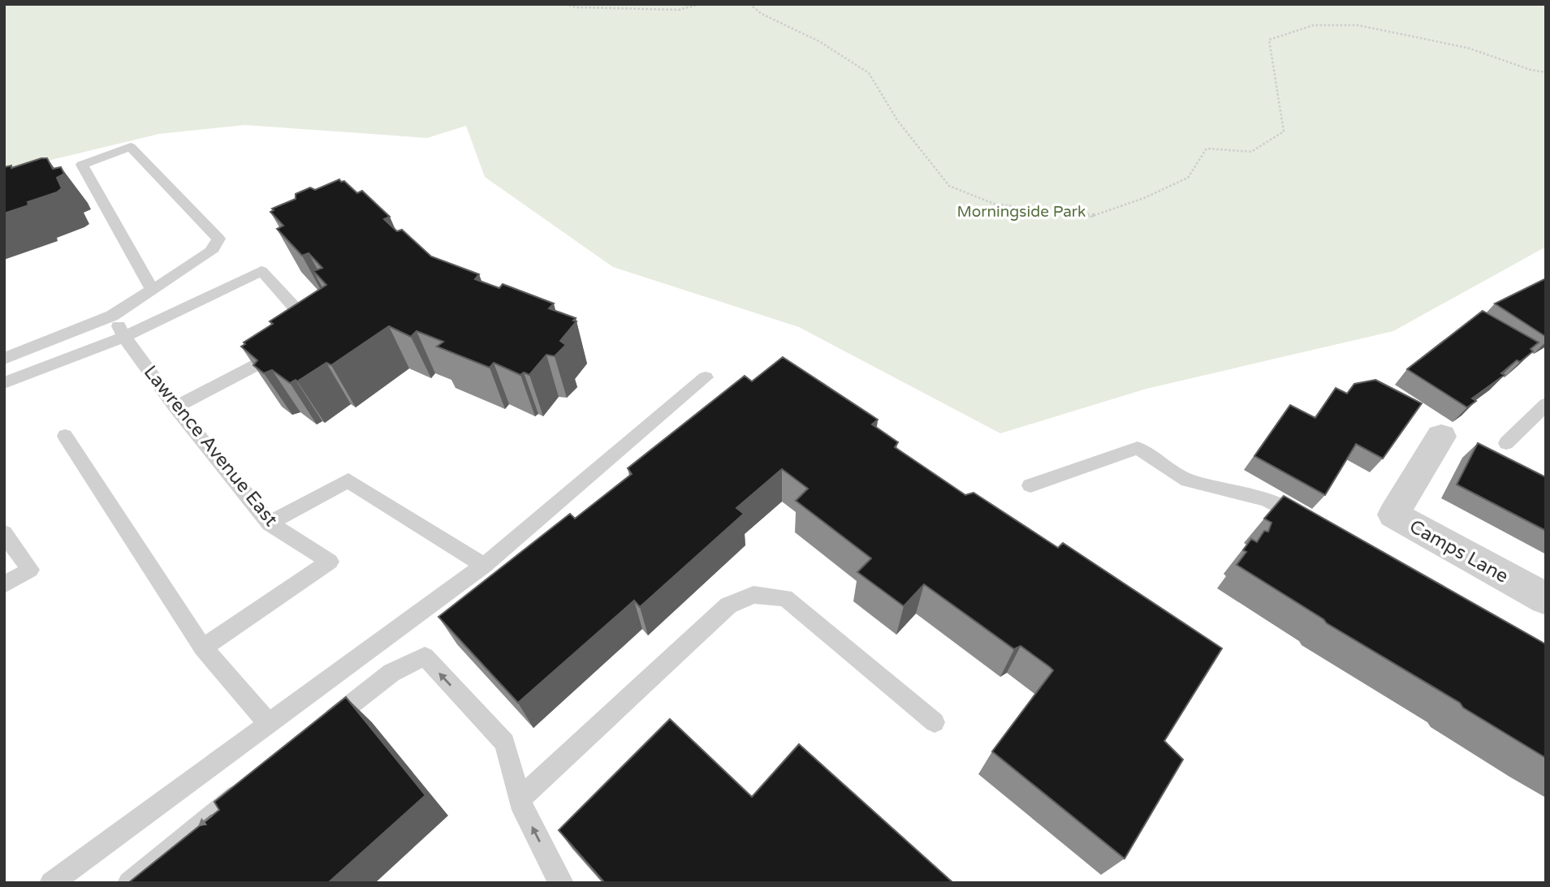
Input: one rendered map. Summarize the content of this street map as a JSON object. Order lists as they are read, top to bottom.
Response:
{
  "streets": {
    "street": ["Camps Lane"],
    "lane": ["Lawrence Avenue East"]
  },
  "parks": ["Morningside Park"]
}
